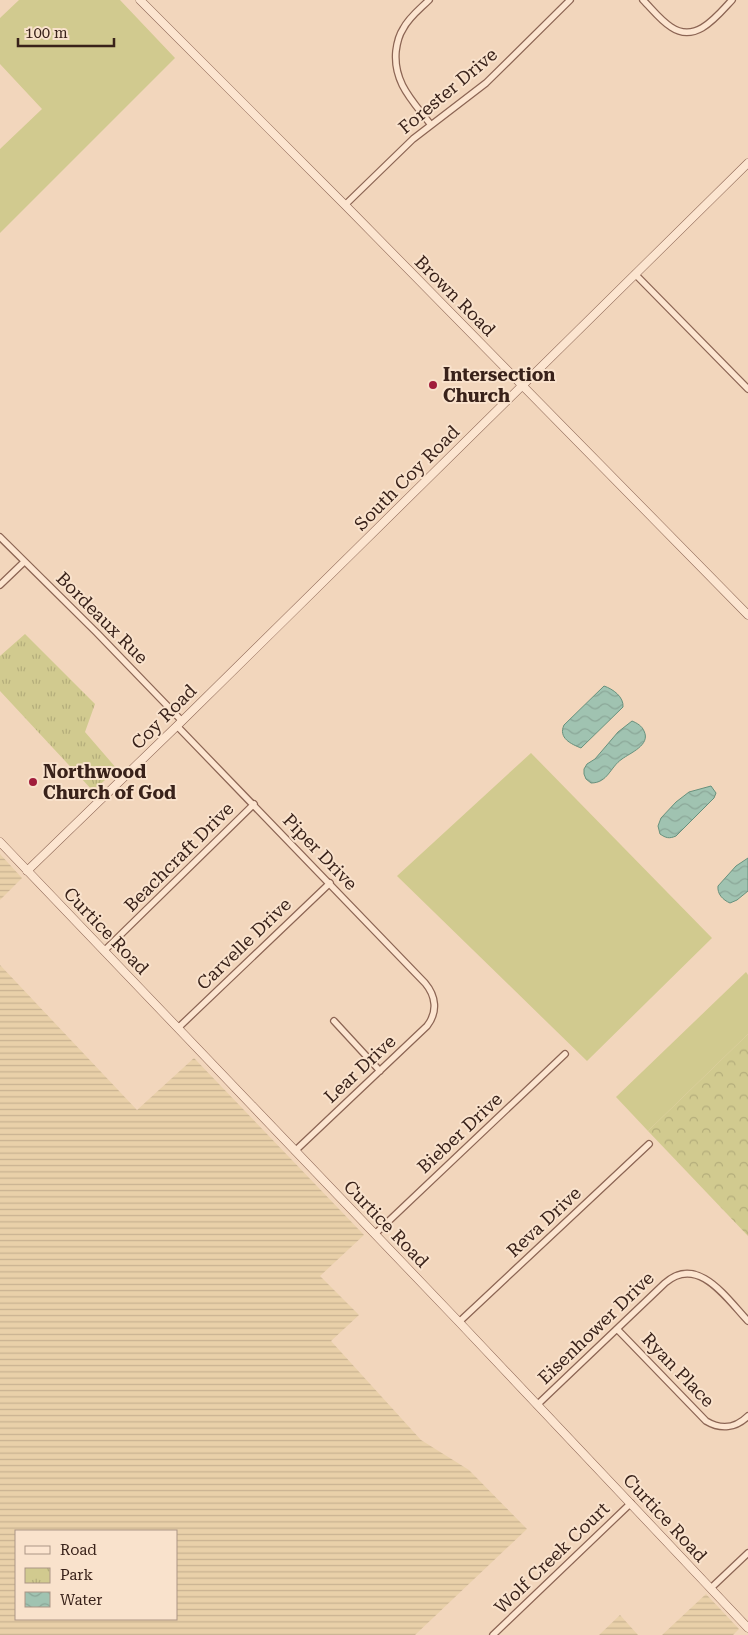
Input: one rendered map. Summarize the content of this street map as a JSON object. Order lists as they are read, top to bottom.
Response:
{
  "streets": {
    "street": [
      "Forester Drive",
      "Brown Road",
      "South Coy Road",
      "Bordeaux Rue",
      "Coy Road",
      "Piper Drive",
      "Beachcraft Drive",
      "Curtice Road",
      "Carvelle Drive",
      "Lear Drive",
      "Bieber Drive",
      "Reva Drive",
      "Eisenhower Drive",
      "Ryan Place",
      "Wolf Creek Court"
    ]
  },
  "crossings": [
    ["Forester Drive", "Brown Road"],
    ["Brown Road", "South Coy Road"],
    ["South Coy Road", "Coy Road"],
    ["Bordeaux Rue", "Coy Road"],
    ["Bordeaux Rue", "Piper Drive"],
    ["Coy Road", "Piper Drive"],
    ["Coy Road", "Curtice Road"],
    ["Piper Drive", "Beachcraft Drive"],
    ["Piper Drive", "Carvelle Drive"],
    ["Piper Drive", "Lear Drive"],
    ["Beachcraft Drive", "Curtice Road"],
    ["Curtice Road", "Carvelle Drive"],
    ["Curtice Road", "Lear Drive"],
    ["Curtice Road", "Bieber Drive"],
    ["Curtice Road", "Reva Drive"],
    ["Curtice Road", "Eisenhower Drive"],
    ["Curtice Road", "Wolf Creek Court"],
    ["Eisenhower Drive", "Ryan Place"]
  ],
  "places": ["Intersection Church", "Northwood Church of God"],
  "legend": ["Road", "Park", "Water"],
  "scale_bar": "100 m"
}
